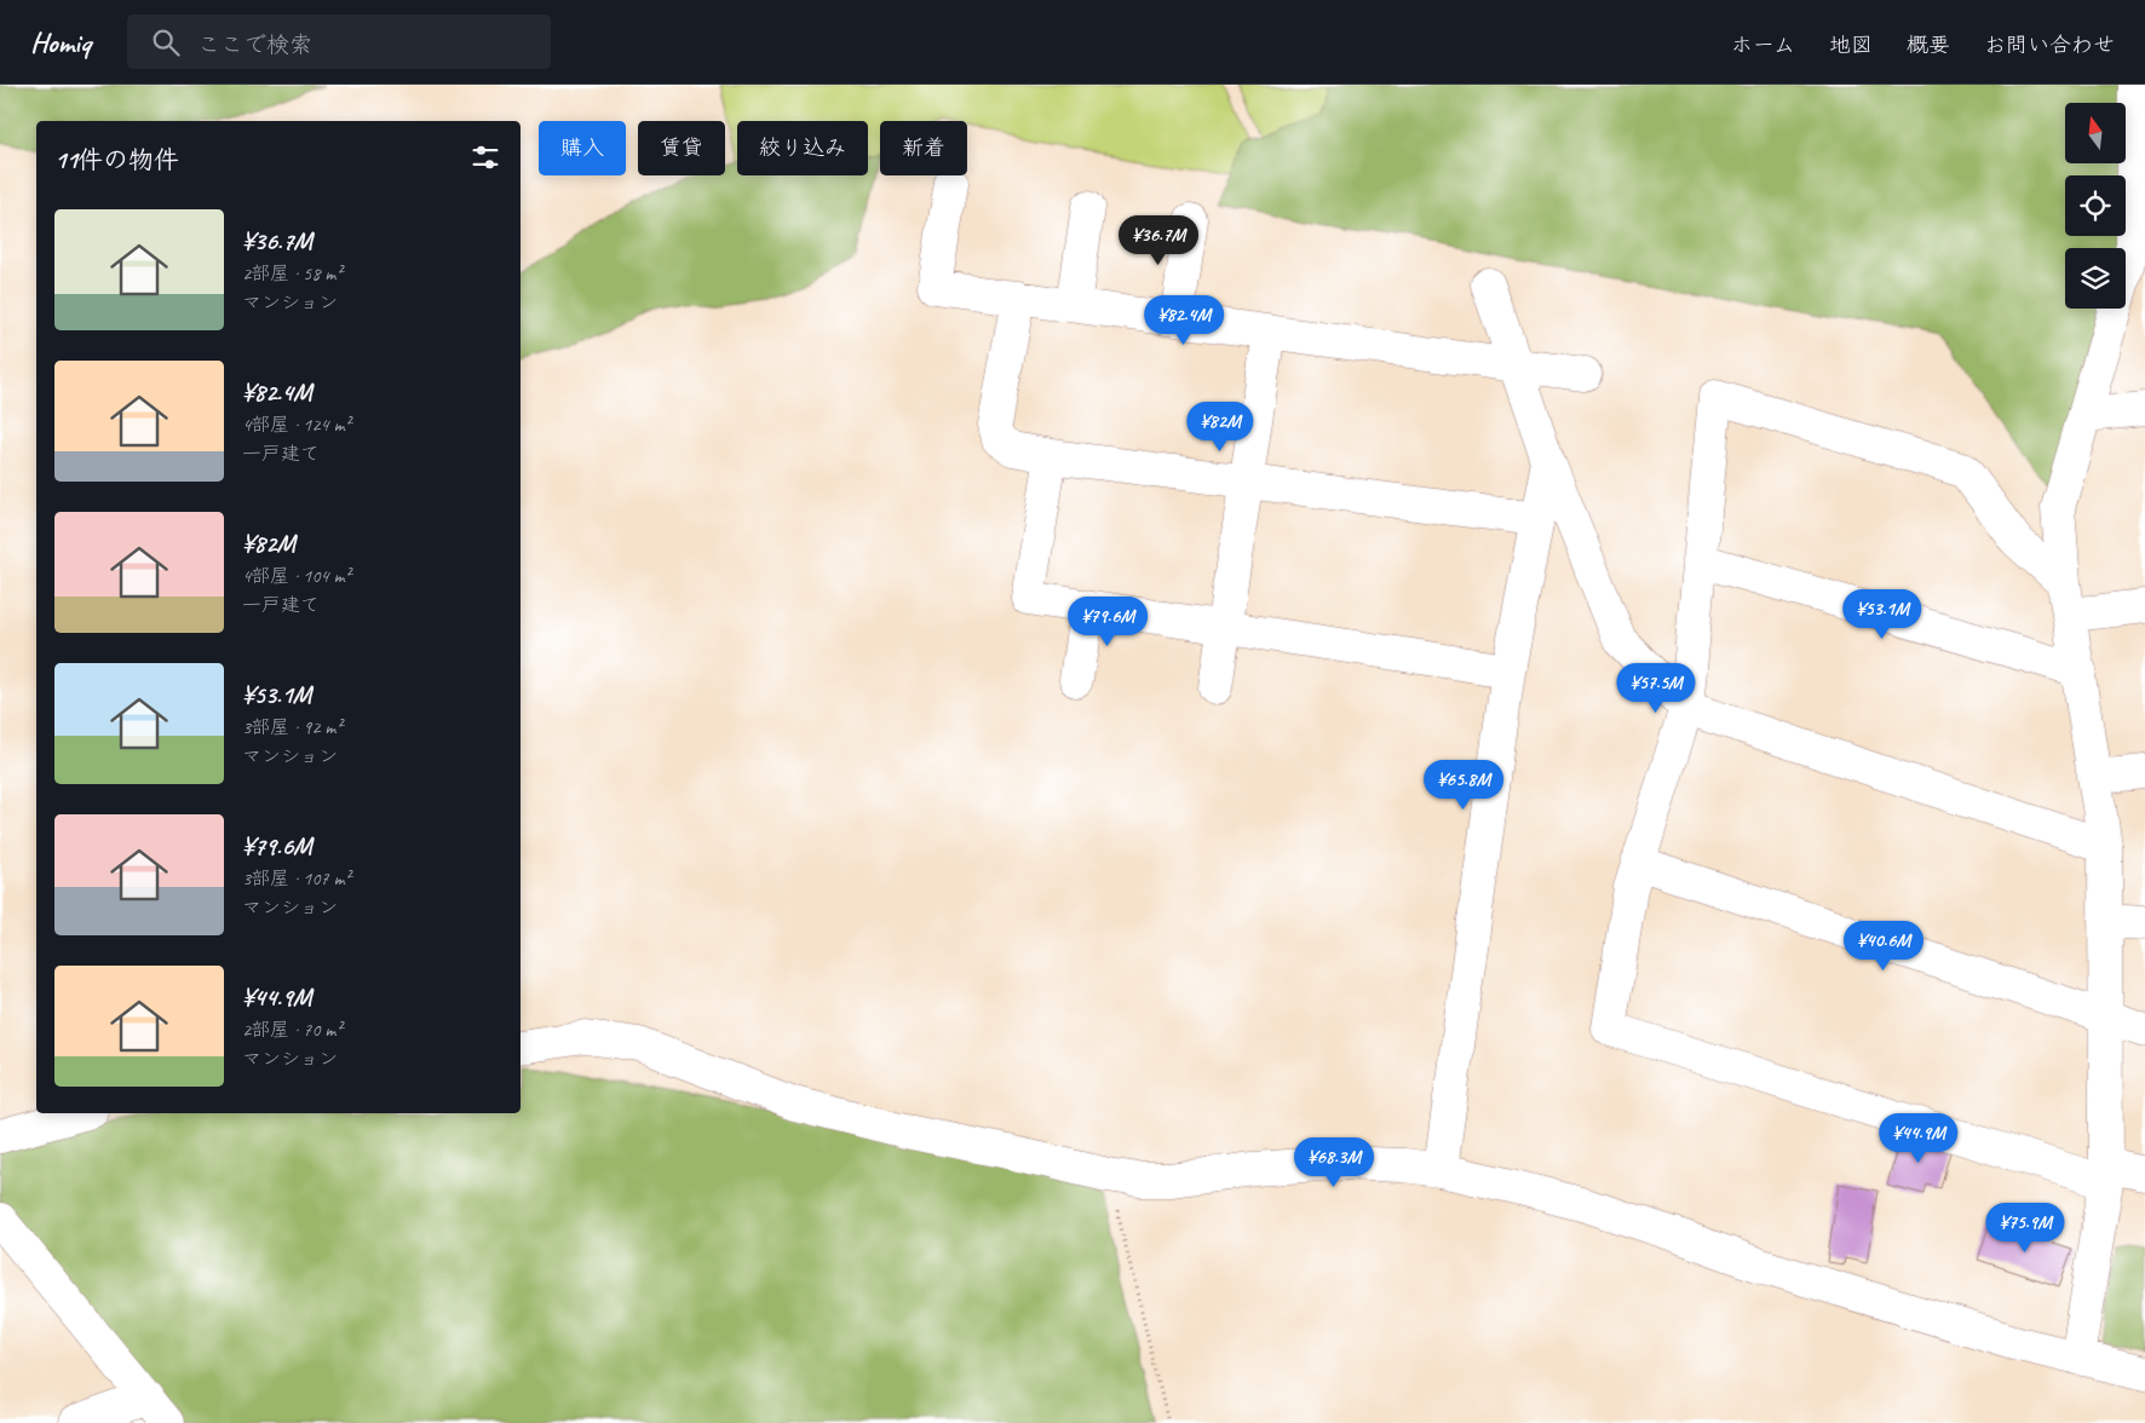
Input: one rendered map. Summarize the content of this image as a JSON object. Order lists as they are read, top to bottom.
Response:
{
  "north": "top",
  "page": {
    "header": "Homiq",
    "search": "ここで検索",
    "nav": [
      "ホーム",
      "地図",
      "概要",
      "お問い合わせ"
    ],
    "chip": [
      "購入",
      "賃貸",
      "絞り込み",
      "新着"
    ],
    "heading": "11件の物件",
    "list": [
      {
        "name": "¥36.7M",
        "note": "2部屋 · 58 m² · マンション"
      },
      {
        "name": "¥82.4M",
        "note": "4部屋 · 124 m² · 一戸建て"
      },
      {
        "name": "¥82M",
        "note": "4部屋 · 104 m² · 一戸建て"
      },
      {
        "name": "¥53.1M",
        "note": "3部屋 · 92 m² · マンション"
      },
      {
        "name": "¥79.6M",
        "note": "3部屋 · 107 m² · マンション"
      },
      {
        "name": "¥44.9M",
        "note": "2部屋 · 70 m² · マンション"
      }
    ],
    "price": [
      "¥36.7M",
      "¥82.4M",
      "¥82M",
      "¥53.1M",
      "¥79.6M",
      "¥57.5M",
      "¥65.8M",
      "¥40.6M",
      "¥44.9M",
      "¥68.3M",
      "¥75.9M"
    ]
  }
}
